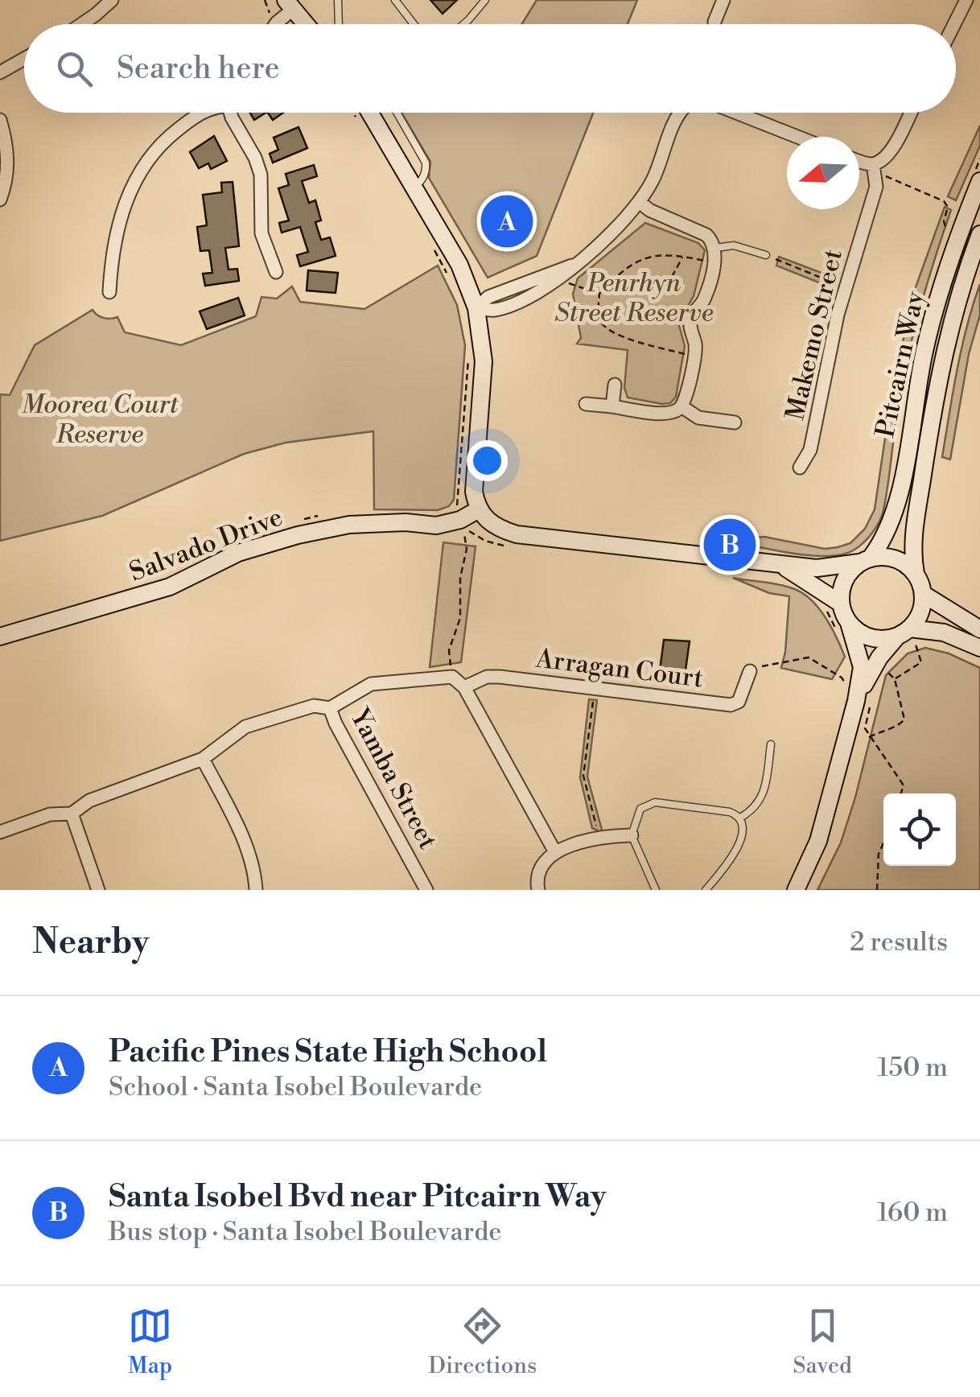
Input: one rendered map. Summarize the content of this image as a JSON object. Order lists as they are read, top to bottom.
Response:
{
  "streets": {
    "street": [
      "Makemo Street",
      "Pitcairn Way",
      "Salvado Drive",
      "Arragan Court",
      "Yamba Street"
    ]
  },
  "parks": ["Penrhyn Street Reserve", "Moorea Court Reserve"],
  "north": "left",
  "page": {
    "search": "Search here",
    "pins": ["A", "B"],
    "heading": ["Nearby", "2 results"],
    "list": [
      {
        "mark": "A",
        "name": "Pacific Pines State High School",
        "note": "School · Santa Isobel Boulevarde",
        "value": "150 m"
      },
      {
        "mark": "B",
        "name": "Santa Isobel Bvd near Pitcairn Way",
        "note": "Bus stop · Santa Isobel Boulevarde",
        "value": "160 m"
      }
    ],
    "nav": ["Map", "Directions", "Saved"]
  }
}
